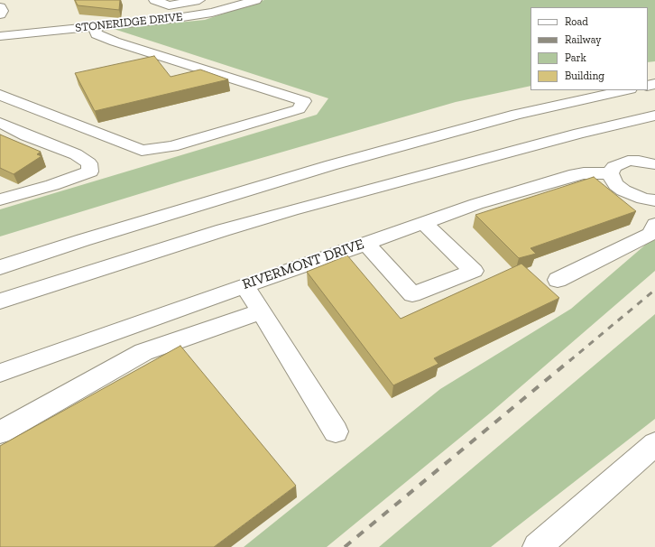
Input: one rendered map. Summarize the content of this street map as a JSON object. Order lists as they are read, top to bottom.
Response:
{
  "streets": {
    "main road": ["STONERIDGE DRIVE", "RIVERMONT DRIVE"]
  },
  "legend": [
    "Road",
    "Railway",
    "Park",
    "Building"
  ]
}
